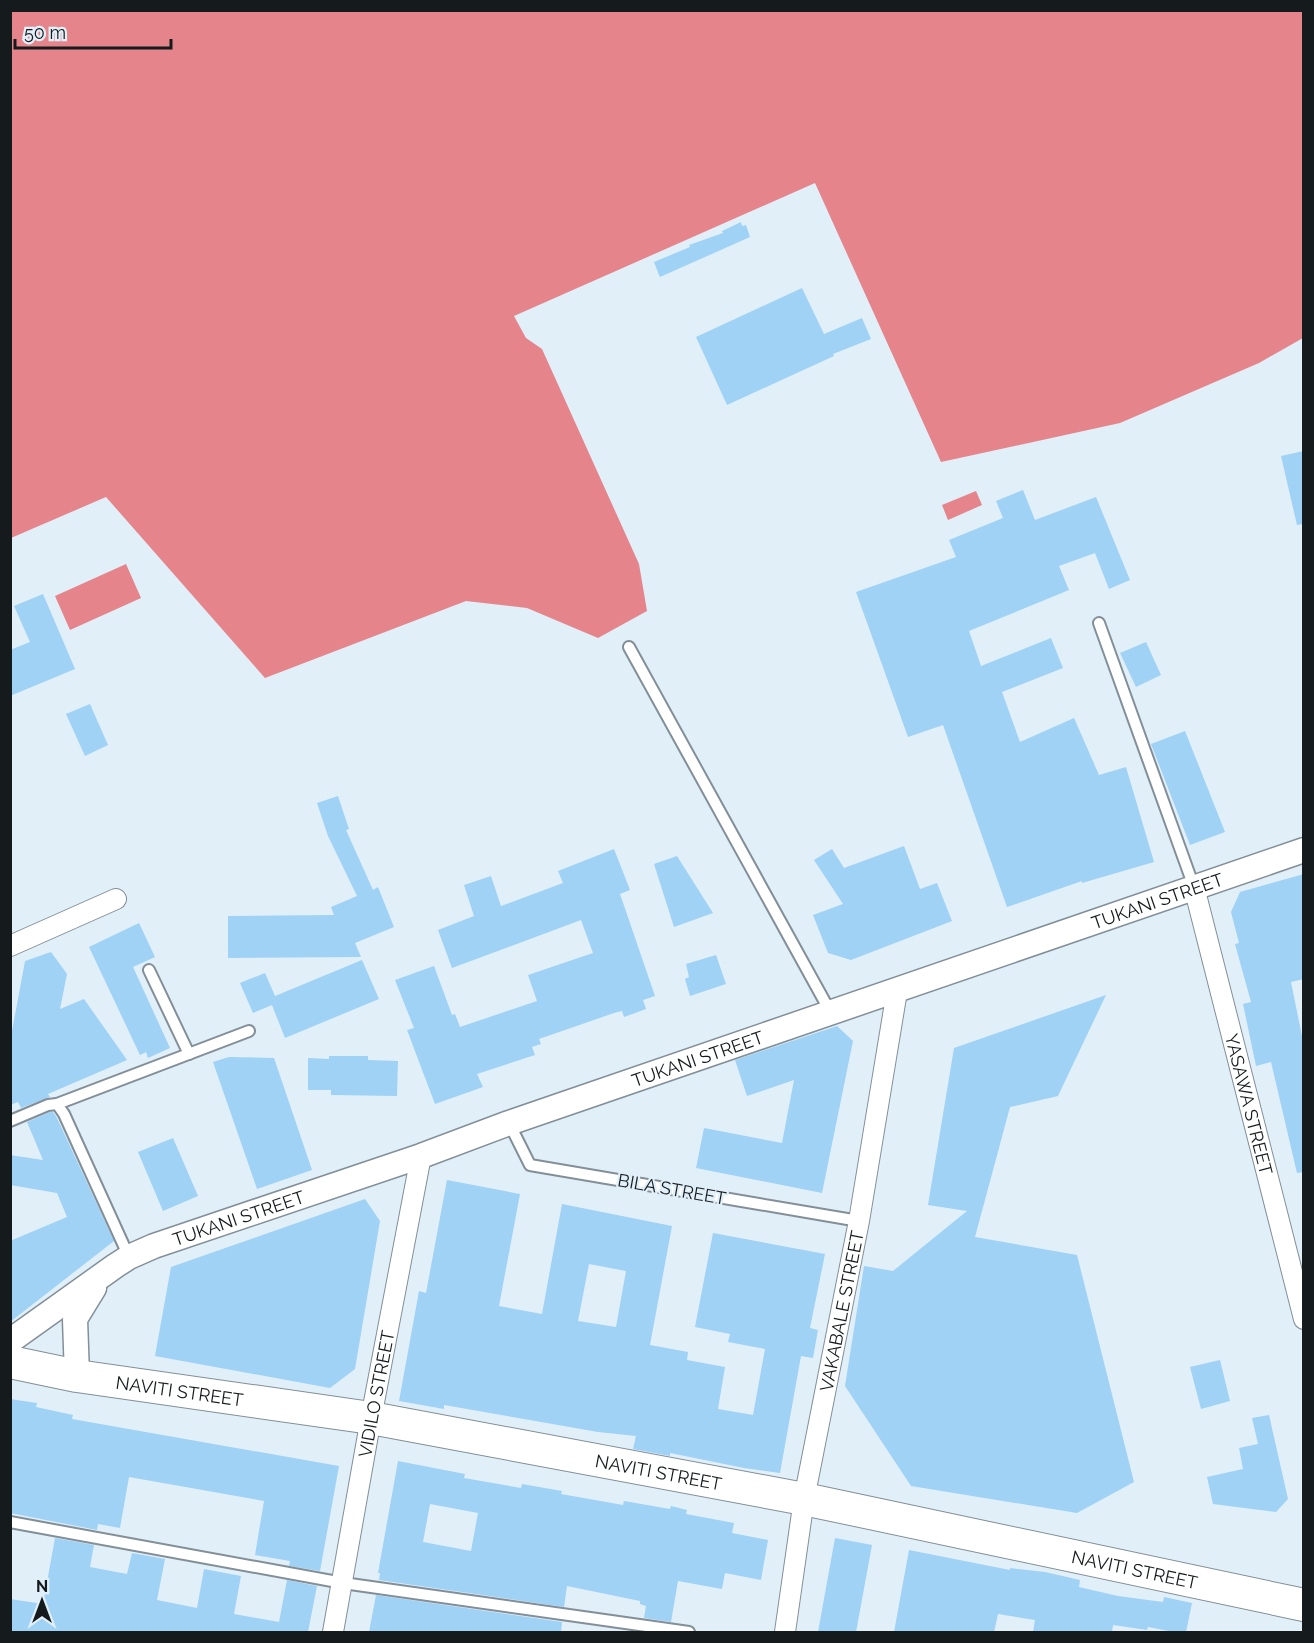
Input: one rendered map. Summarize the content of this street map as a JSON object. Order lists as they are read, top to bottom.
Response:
{
  "streets": {
    "main road": ["NAVITI STREET"],
    "street": [
      "TUKANI STREET",
      "YASAWA STREET",
      "VAKABALE STREET",
      "VIDILO STREET"
    ],
    "lane": ["BILA STREET"]
  },
  "crossings": [
    ["TUKANI STREET", "YASAWA STREET"],
    ["TUKANI STREET", "BILA STREET"],
    ["TUKANI STREET", "VAKABALE STREET"],
    ["TUKANI STREET", "NAVITI STREET"],
    ["TUKANI STREET", "VIDILO STREET"],
    ["BILA STREET", "VAKABALE STREET"],
    ["VAKABALE STREET", "NAVITI STREET"],
    ["NAVITI STREET", "VIDILO STREET"]
  ],
  "scale_bar": "50 m",
  "north": "top"
}
